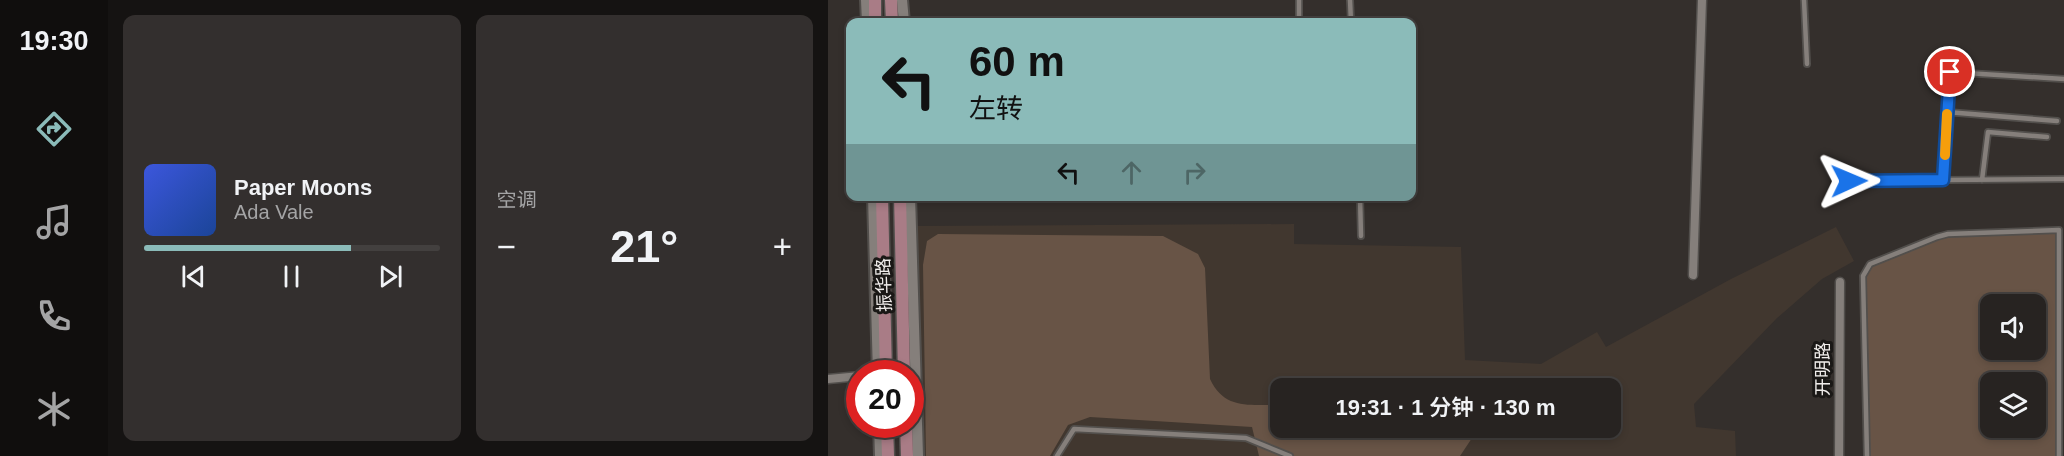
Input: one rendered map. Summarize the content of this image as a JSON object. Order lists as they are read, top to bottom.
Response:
{
  "streets": {
    "main road": ["振华路"],
    "street": ["开明路"]
  },
  "page": {
    "tabs": "19:30",
    "tile": "空调",
    "turn": ["60 m", "左转"],
    "song": ["Paper Moons", "Ada Vale"],
    "heat": ["−", "21°", "+"],
    "limit": "20",
    "trip": "19:31 · 1 分钟 · 130 m"
  }
}
